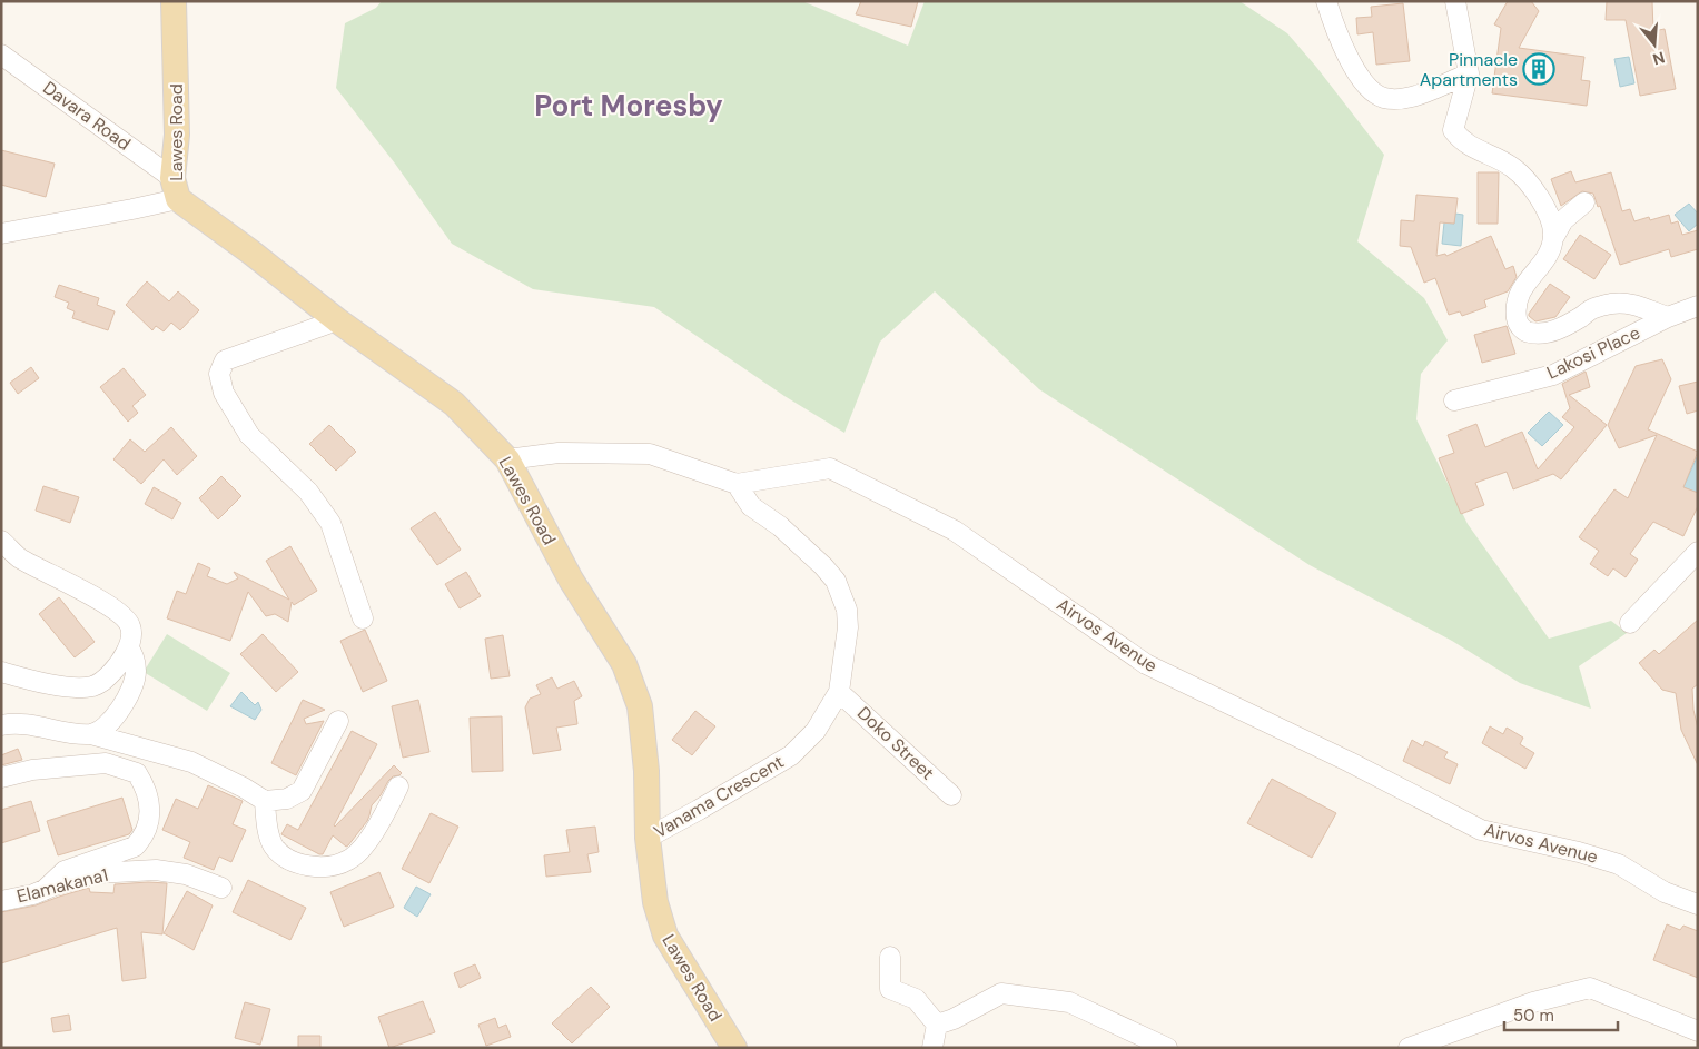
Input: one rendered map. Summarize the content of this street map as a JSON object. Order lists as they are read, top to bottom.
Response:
{
  "streets": {
    "main road": ["Lawes Road"],
    "street": [
      "Davara Road",
      "Lakosi Place",
      "Airvos Avenue",
      "Doko Street",
      "Vanama Crescent",
      "Elamakana1"
    ]
  },
  "crossings": [
    ["Davara Road", "Lawes Road"],
    ["Lawes Road", "Airvos Avenue"],
    ["Lawes Road", "Vanama Crescent"],
    ["Airvos Avenue", "Vanama Crescent"],
    ["Doko Street", "Vanama Crescent"]
  ],
  "districts": ["Port Moresby"],
  "places": {
    "building": ["Pinnacle Apartments"]
  },
  "scale_bar": "50 m",
  "north": "bottom"
}
